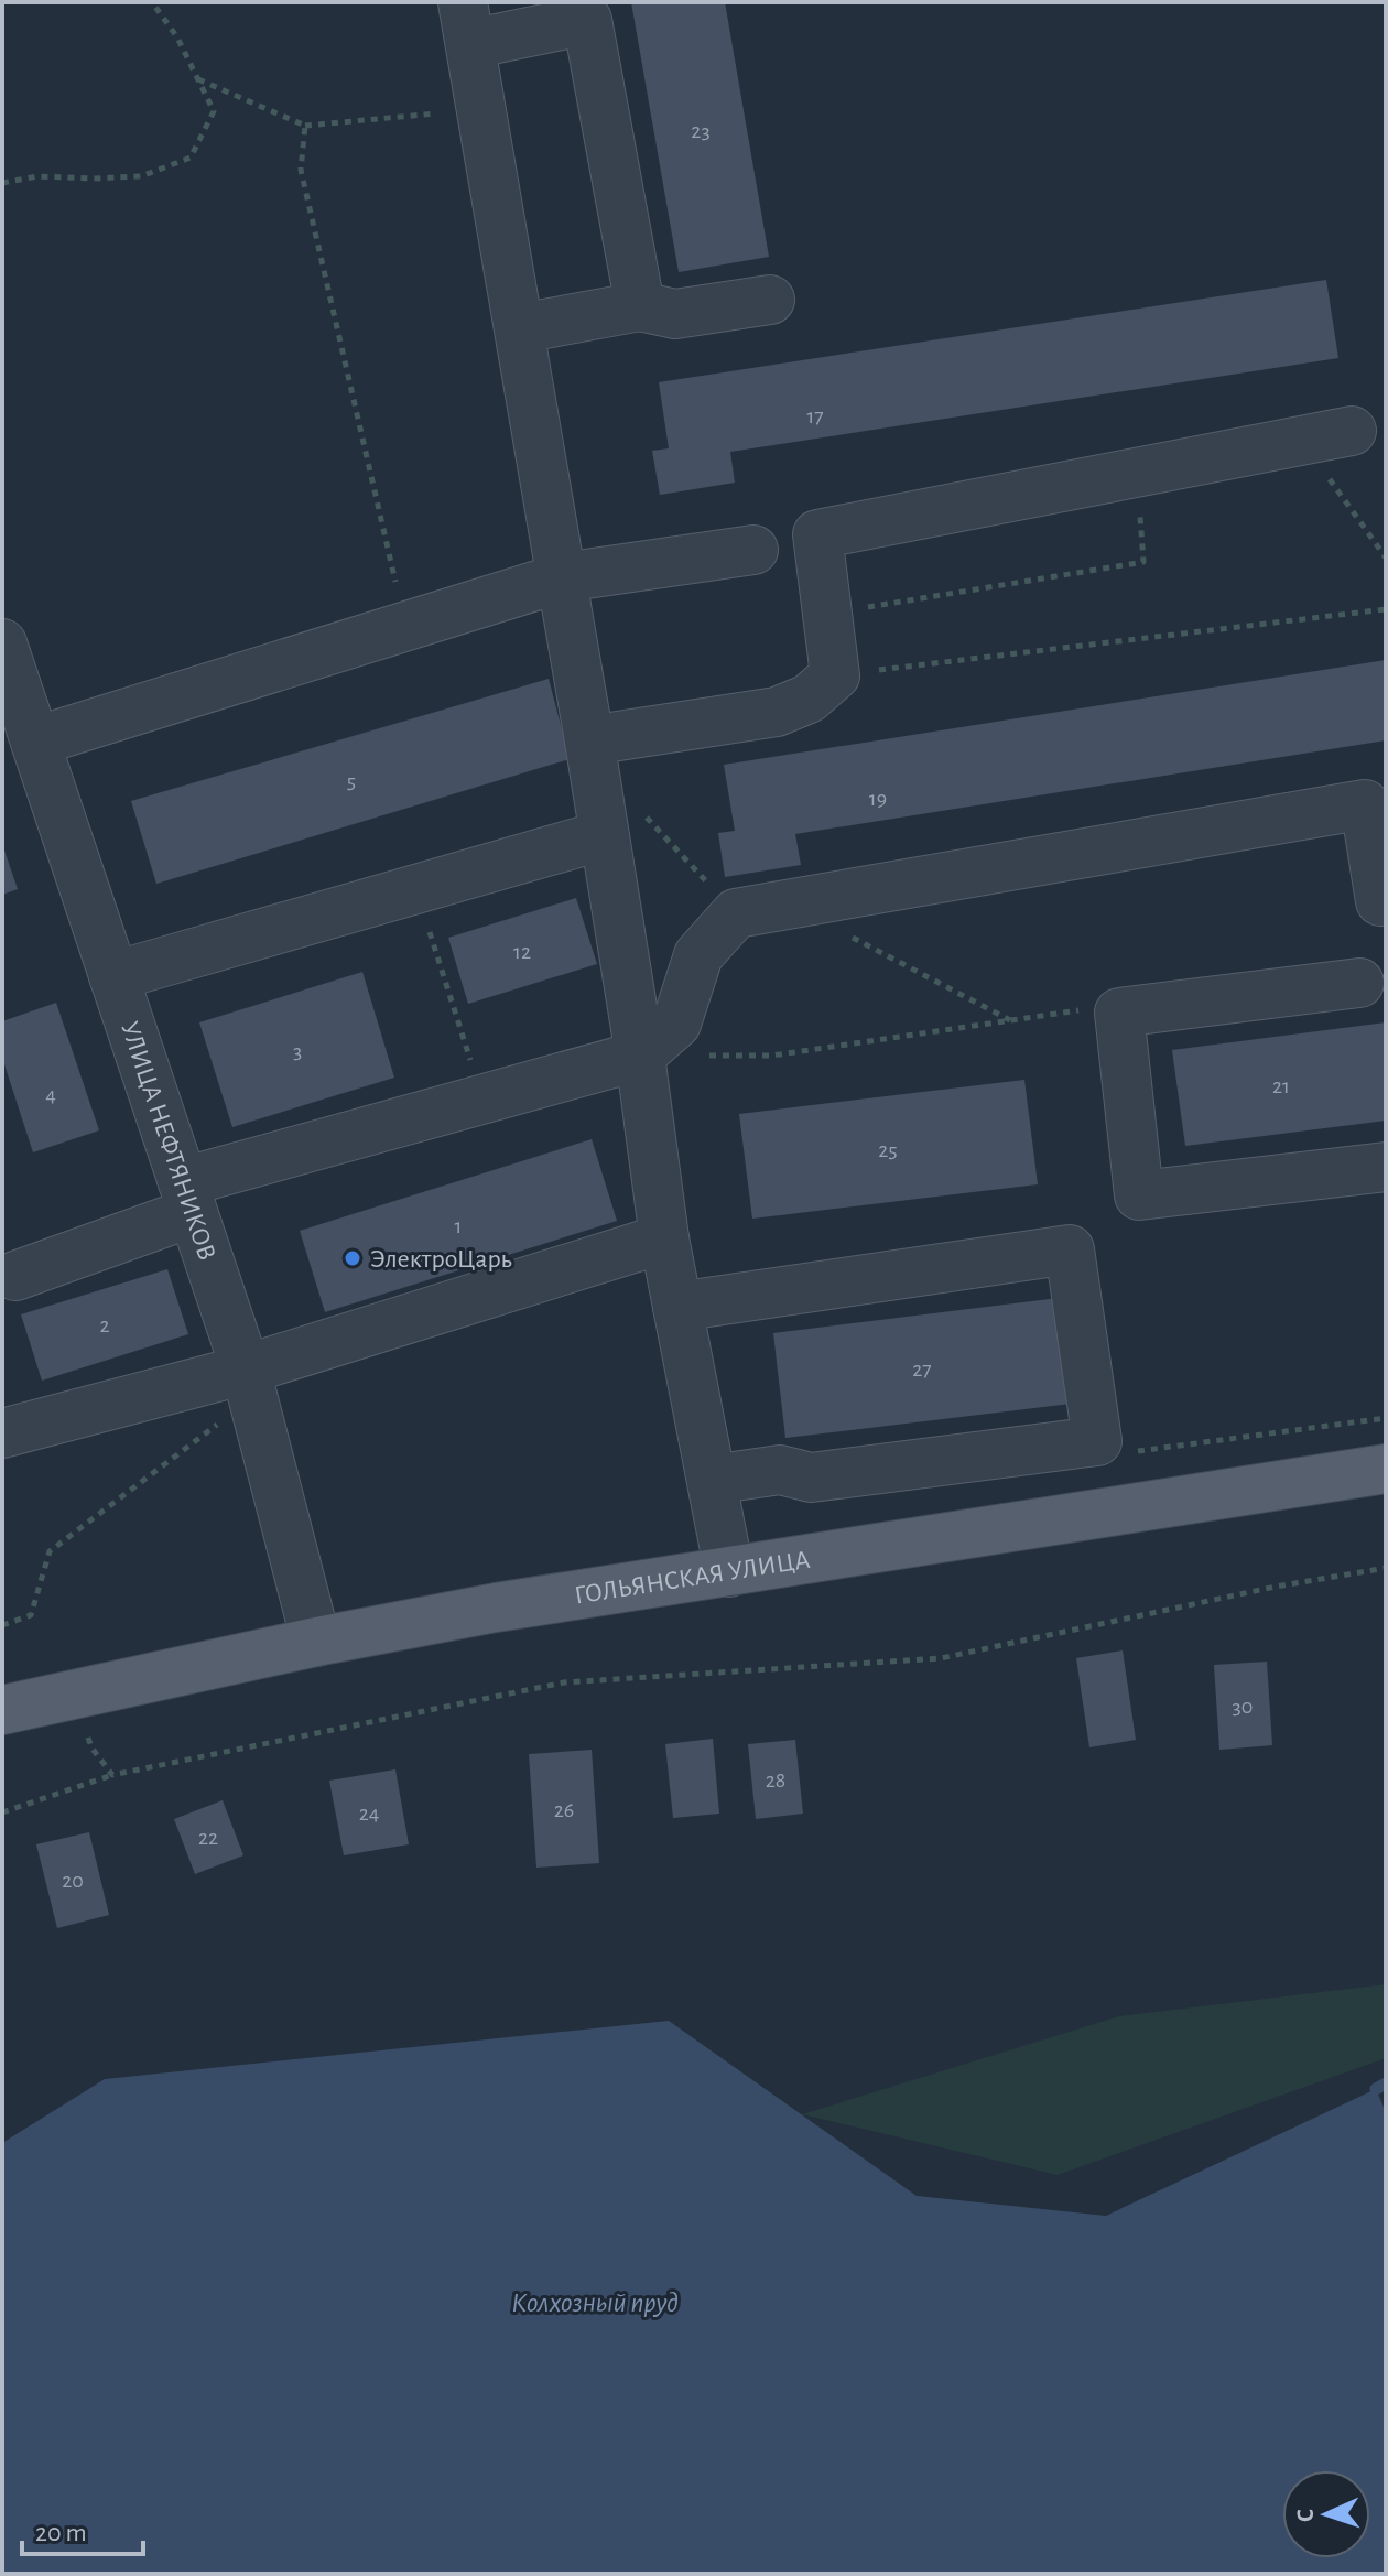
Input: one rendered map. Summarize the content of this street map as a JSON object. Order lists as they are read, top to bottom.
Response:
{
  "streets": {
    "main road": ["ГОЛЬЯНСКАЯ УЛИЦА"],
    "street": ["УЛИЦА НЕФТЯНИКОВ"]
  },
  "crossings": [
    ["УЛИЦА НЕФТЯНИКОВ", "ГОЛЬЯНСКАЯ УЛИЦА"]
  ],
  "water": ["Колхозный пруд"],
  "places": ["ЭлектроЦарь"],
  "house_numbers": [
    "23",
    "17",
    "5",
    "19",
    "12",
    "3",
    "21",
    "4",
    "25",
    "1",
    "2",
    "27",
    "30",
    "28",
    "26",
    "24",
    "22",
    "20"
  ],
  "scale_bar": "20 m",
  "north": "left"
}
